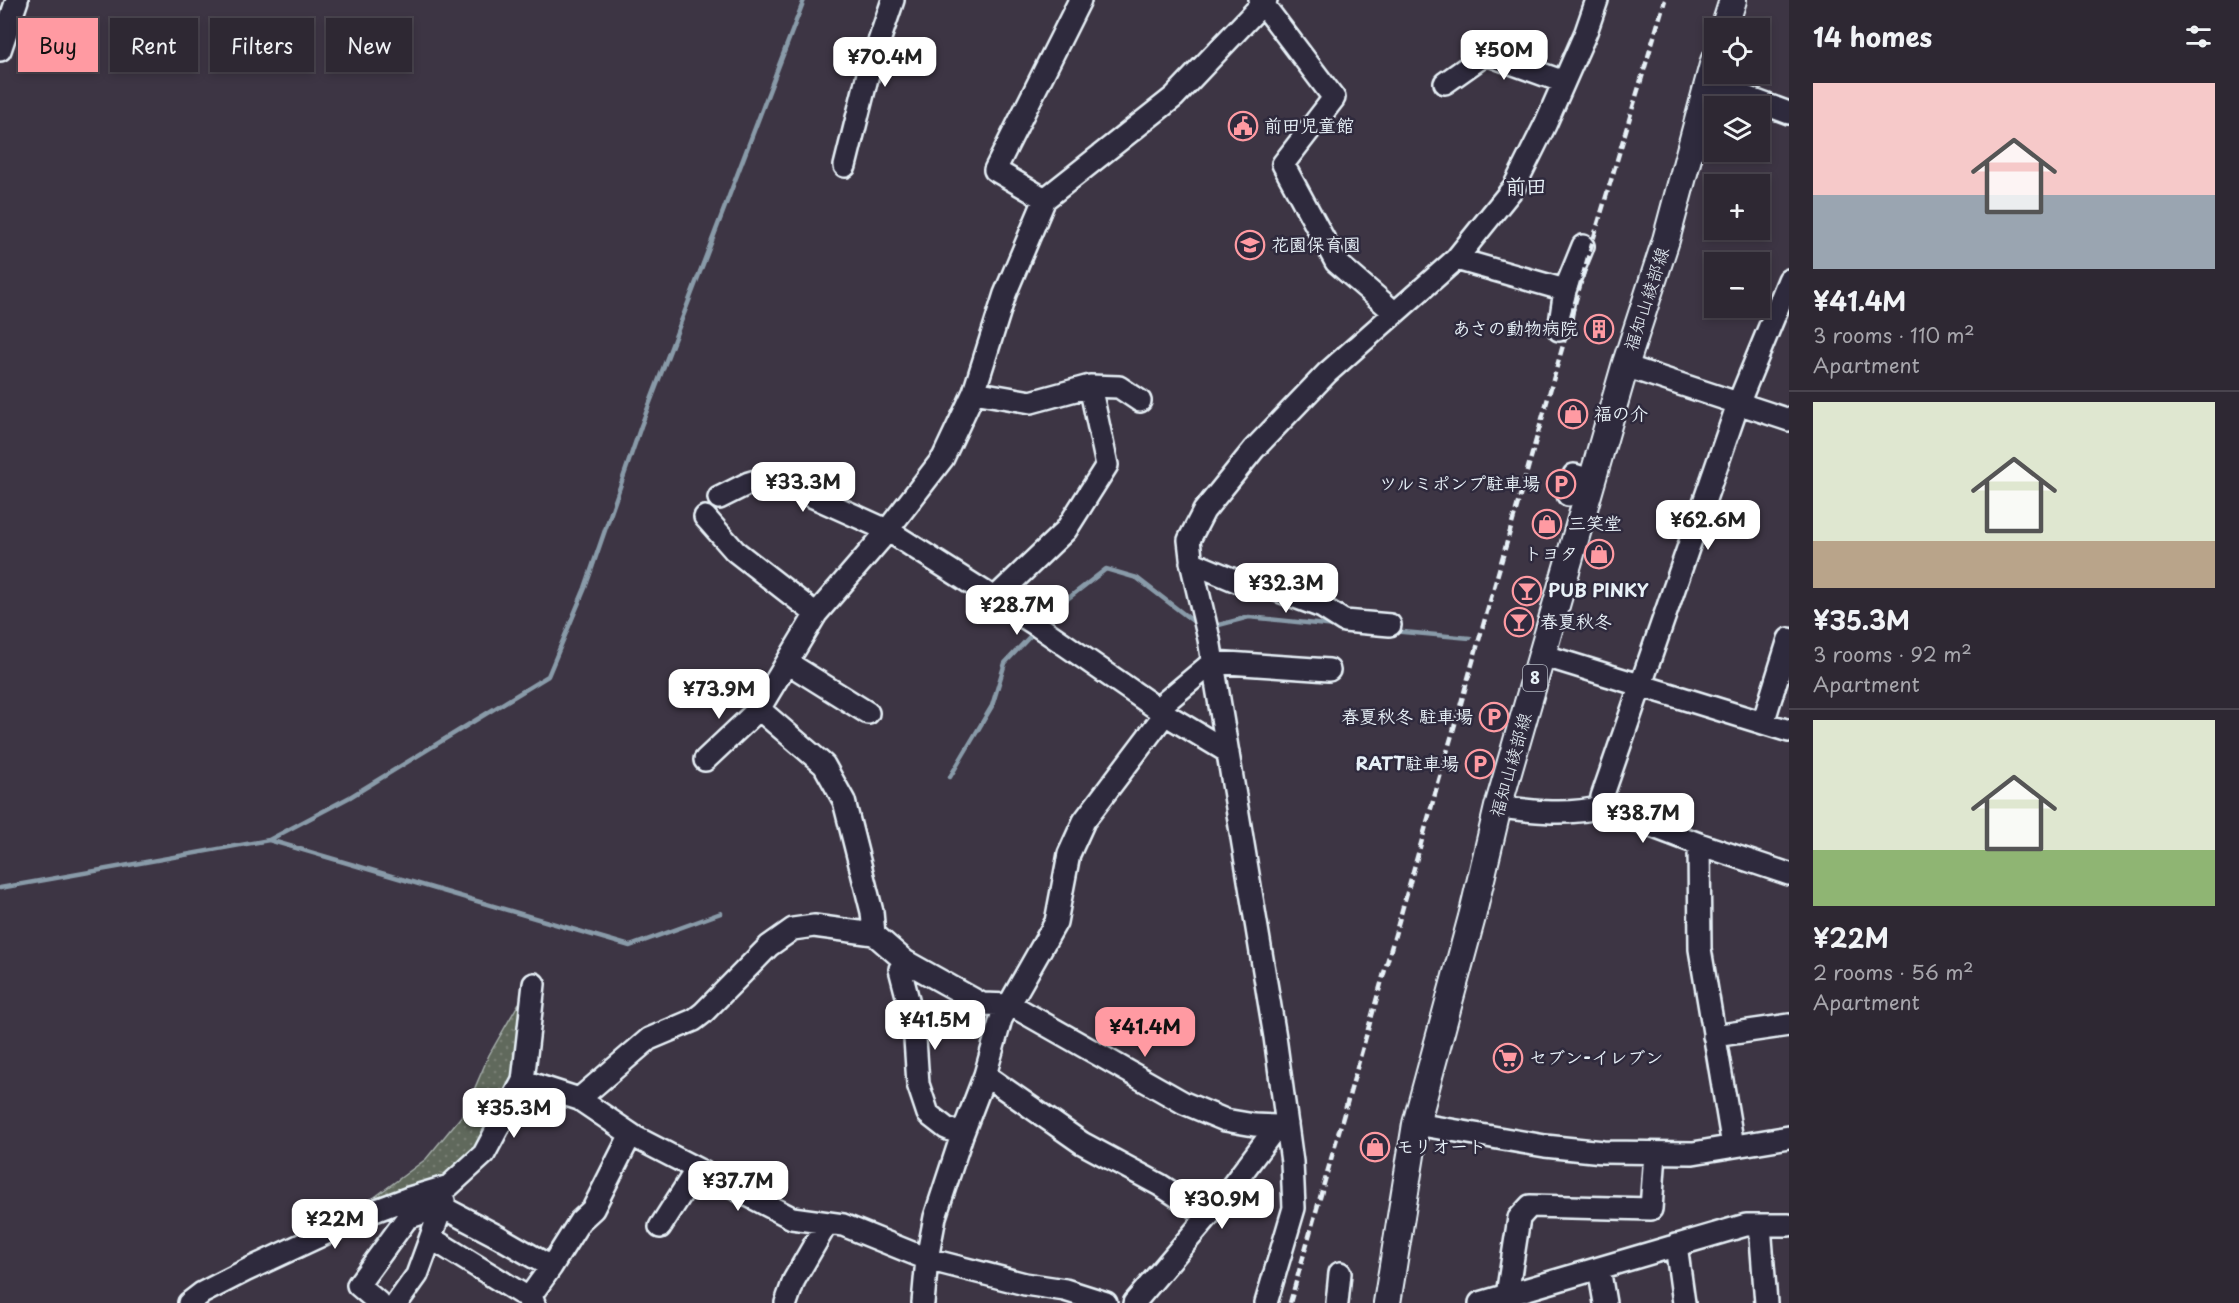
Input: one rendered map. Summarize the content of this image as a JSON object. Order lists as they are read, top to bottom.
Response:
{
  "streets": {
    "main road": ["福知山綾部線", "8"]
  },
  "districts": ["前田"],
  "places": {
    "public building": ["前田児童館"],
    "school or university": ["花園保育園"],
    "building": ["あさの動物病院"],
    "shop": [
      "福の介",
      "三笑堂",
      "トヨタ",
      "モリオート"
    ],
    "parking": ["ツルミポンプ駐車場", "春夏秋冬 駐車場", "RATT駐車場"],
    "bar": ["PUB PINKY", "春夏秋冬"],
    "supermarket": ["セブン-イレブン"]
  },
  "page": {
    "heading": "14 homes",
    "map_buttons": ["+", "−"],
    "chip": [
      "Buy",
      "Rent",
      "Filters",
      "New"
    ],
    "price": [
      "¥50M",
      "¥70.4M",
      "¥33.3M",
      "¥62.6M",
      "¥32.3M",
      "¥28.7M",
      "¥73.9M",
      "¥38.7M",
      "¥41.5M",
      "¥41.4M",
      "¥35.3M",
      "¥37.7M",
      "¥30.9M",
      "¥22M"
    ],
    "list": [
      {
        "name": "¥41.4M",
        "note": "3 rooms · 110 m² · Apartment"
      },
      {
        "name": "¥35.3M",
        "note": "3 rooms · 92 m² · Apartment"
      },
      {
        "name": "¥22M",
        "note": "2 rooms · 56 m² · Apartment"
      }
    ]
  }
}
